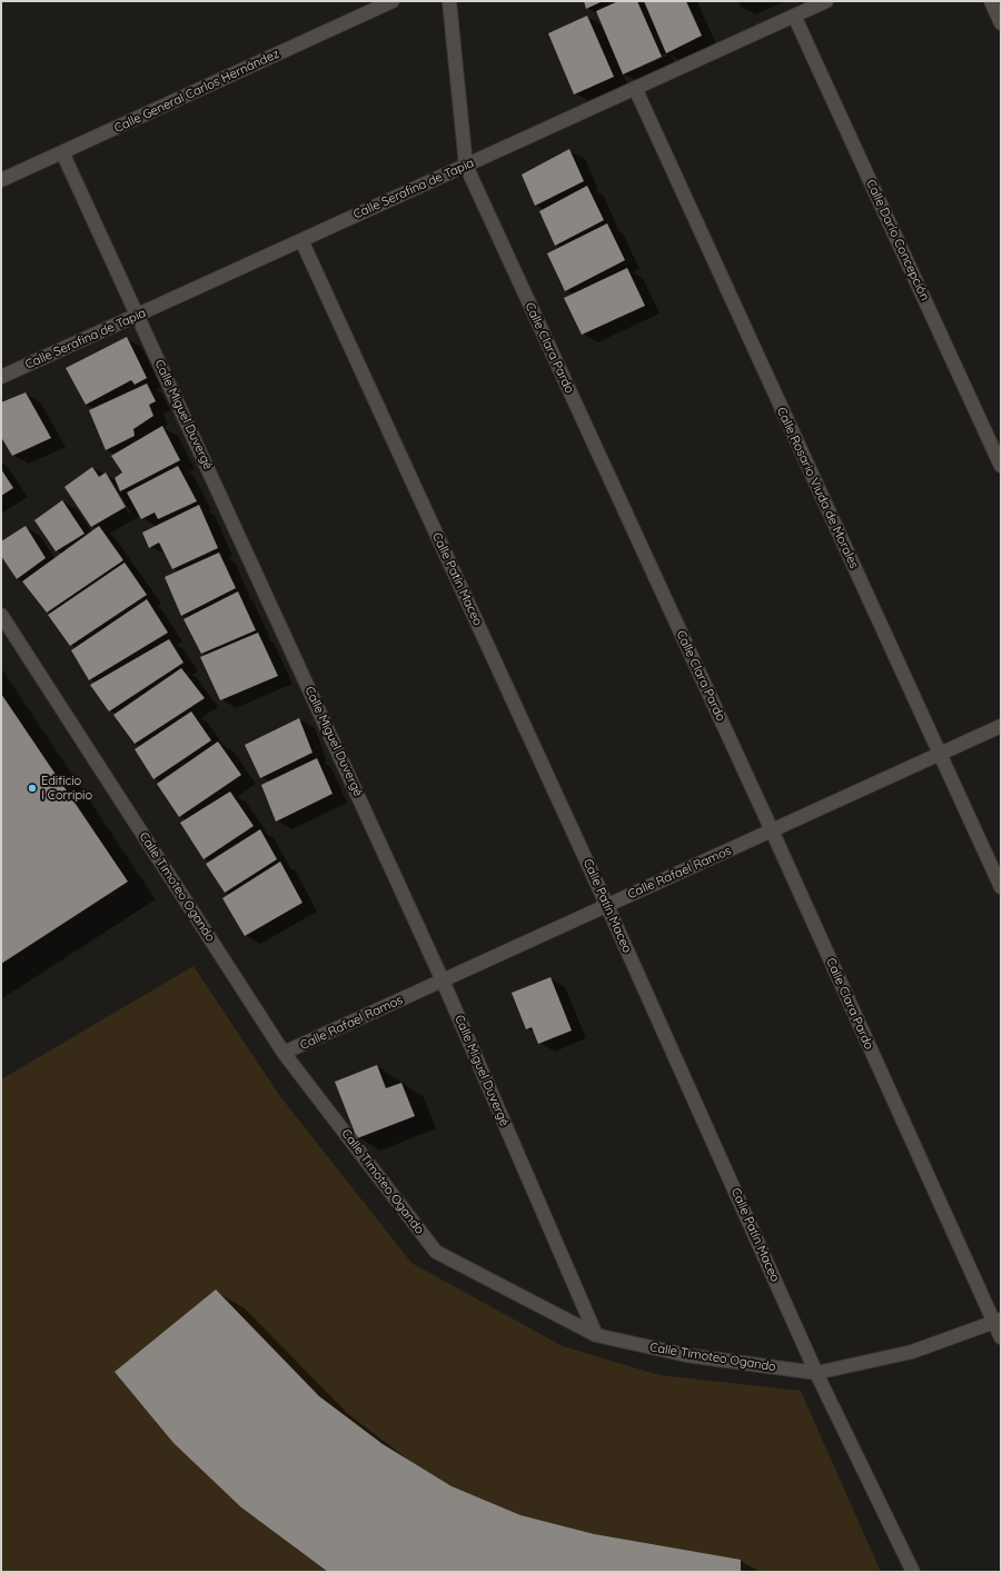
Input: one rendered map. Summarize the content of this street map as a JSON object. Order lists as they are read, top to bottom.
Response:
{
  "streets": {
    "street": [
      "Calle General Carlos Hernández",
      "Calle Serafina de Tapia",
      "Calle Darío Concepción",
      "Calle Clara Pardo",
      "Calle Miguel Duvergé",
      "Calle Rosario Viuda de Morales",
      "Calle Patín Maceo",
      "Calle Rafael Ramos",
      "Calle Timoteo Ogando"
    ]
  },
  "crossings": [
    ["Calle General Carlos Hernández", "Calle Miguel Duvergé"],
    ["Calle Serafina de Tapia", "Calle Darío Concepción"],
    ["Calle Serafina de Tapia", "Calle Clara Pardo"],
    ["Calle Serafina de Tapia", "Calle Miguel Duvergé"],
    ["Calle Serafina de Tapia", "Calle Rosario Viuda de Morales"],
    ["Calle Serafina de Tapia", "Calle Patín Maceo"],
    ["Calle Clara Pardo", "Calle Rafael Ramos"],
    ["Calle Clara Pardo", "Calle Timoteo Ogando"],
    ["Calle Miguel Duvergé", "Calle Rafael Ramos"],
    ["Calle Miguel Duvergé", "Calle Timoteo Ogando"],
    ["Calle Rosario Viuda de Morales", "Calle Rafael Ramos"],
    ["Calle Patín Maceo", "Calle Rafael Ramos"],
    ["Calle Patín Maceo", "Calle Timoteo Ogando"],
    ["Calle Rafael Ramos", "Calle Timoteo Ogando"]
  ],
  "places": ["Edificio I Corripio"]
}
